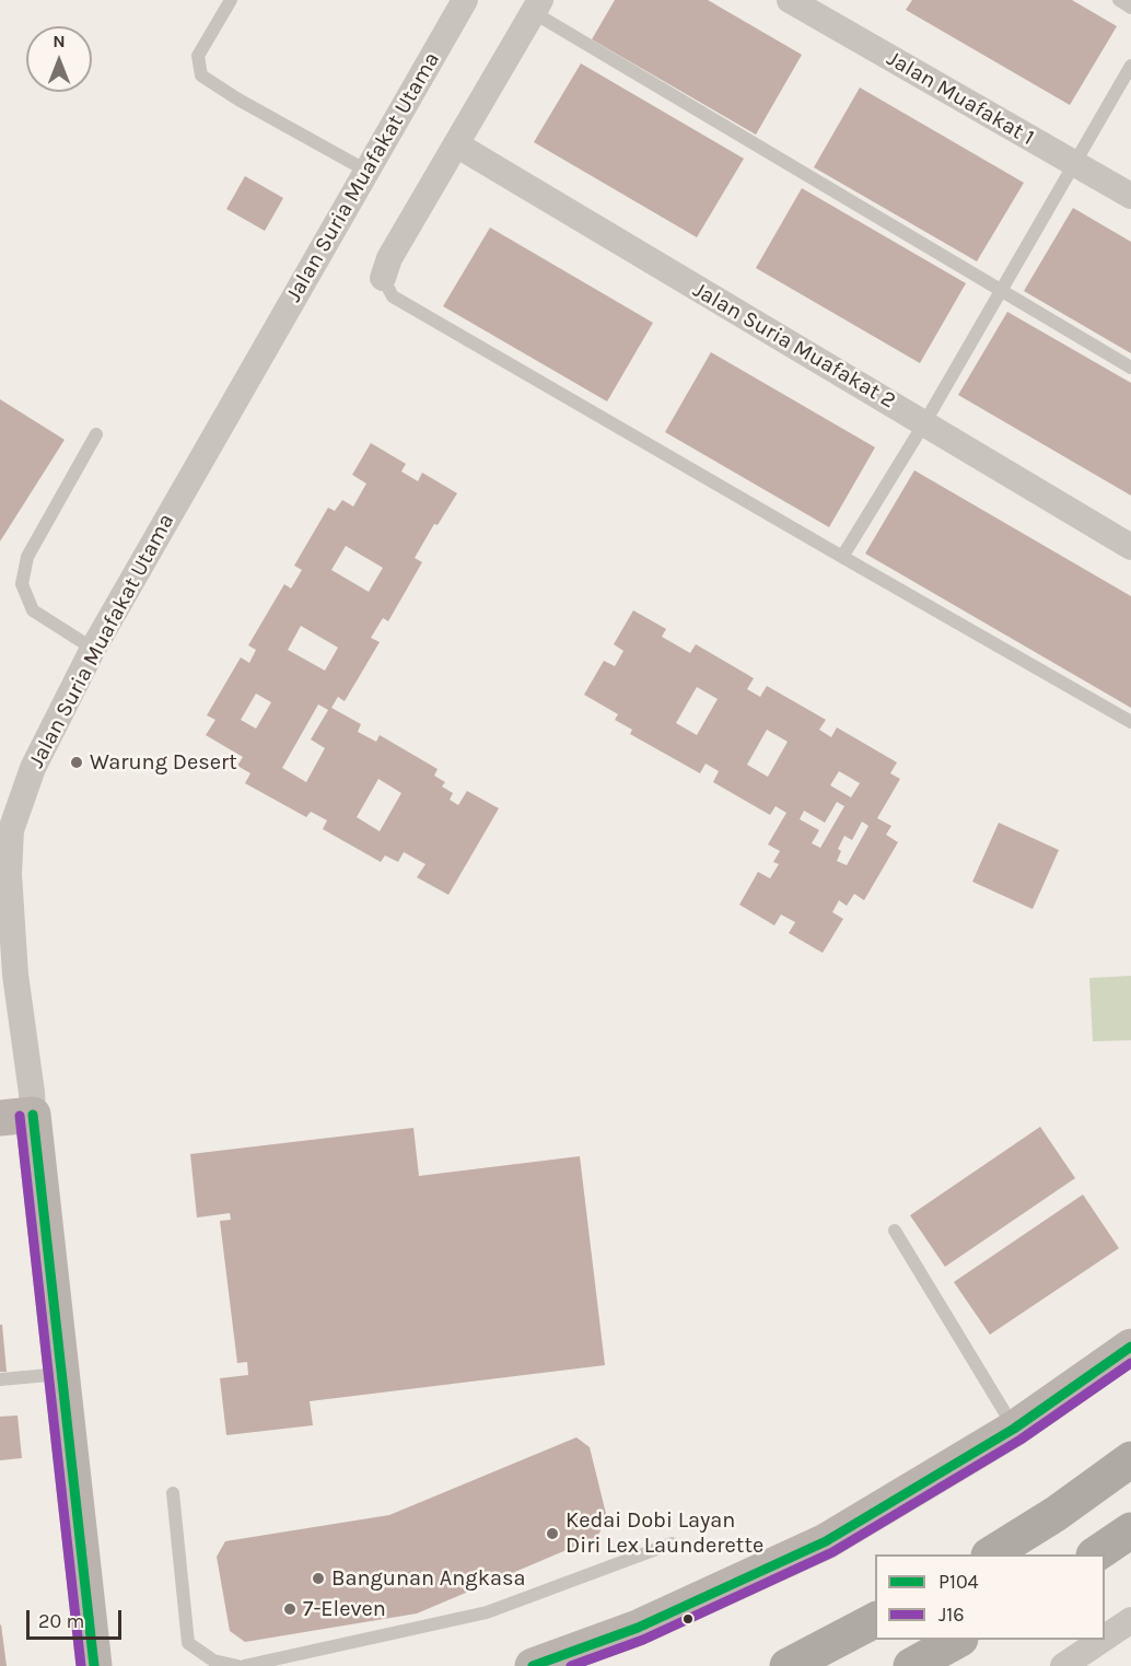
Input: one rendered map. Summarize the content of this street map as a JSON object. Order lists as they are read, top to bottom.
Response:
{
  "streets": {
    "street": ["Jalan Muafakat 1", "Jalan Suria Muafakat Utama", "Jalan Suria Muafakat 2"]
  },
  "places": [
    "Warung Desert",
    "Kedai Dobi Layan Diri Lex Launderette",
    "Bangunan Angkasa",
    "7-Eleven"
  ],
  "lines": ["transit line P104", "transit line J16"],
  "legend": ["P104", "J16"],
  "scale_bar": "20 m",
  "north": "top"
}
